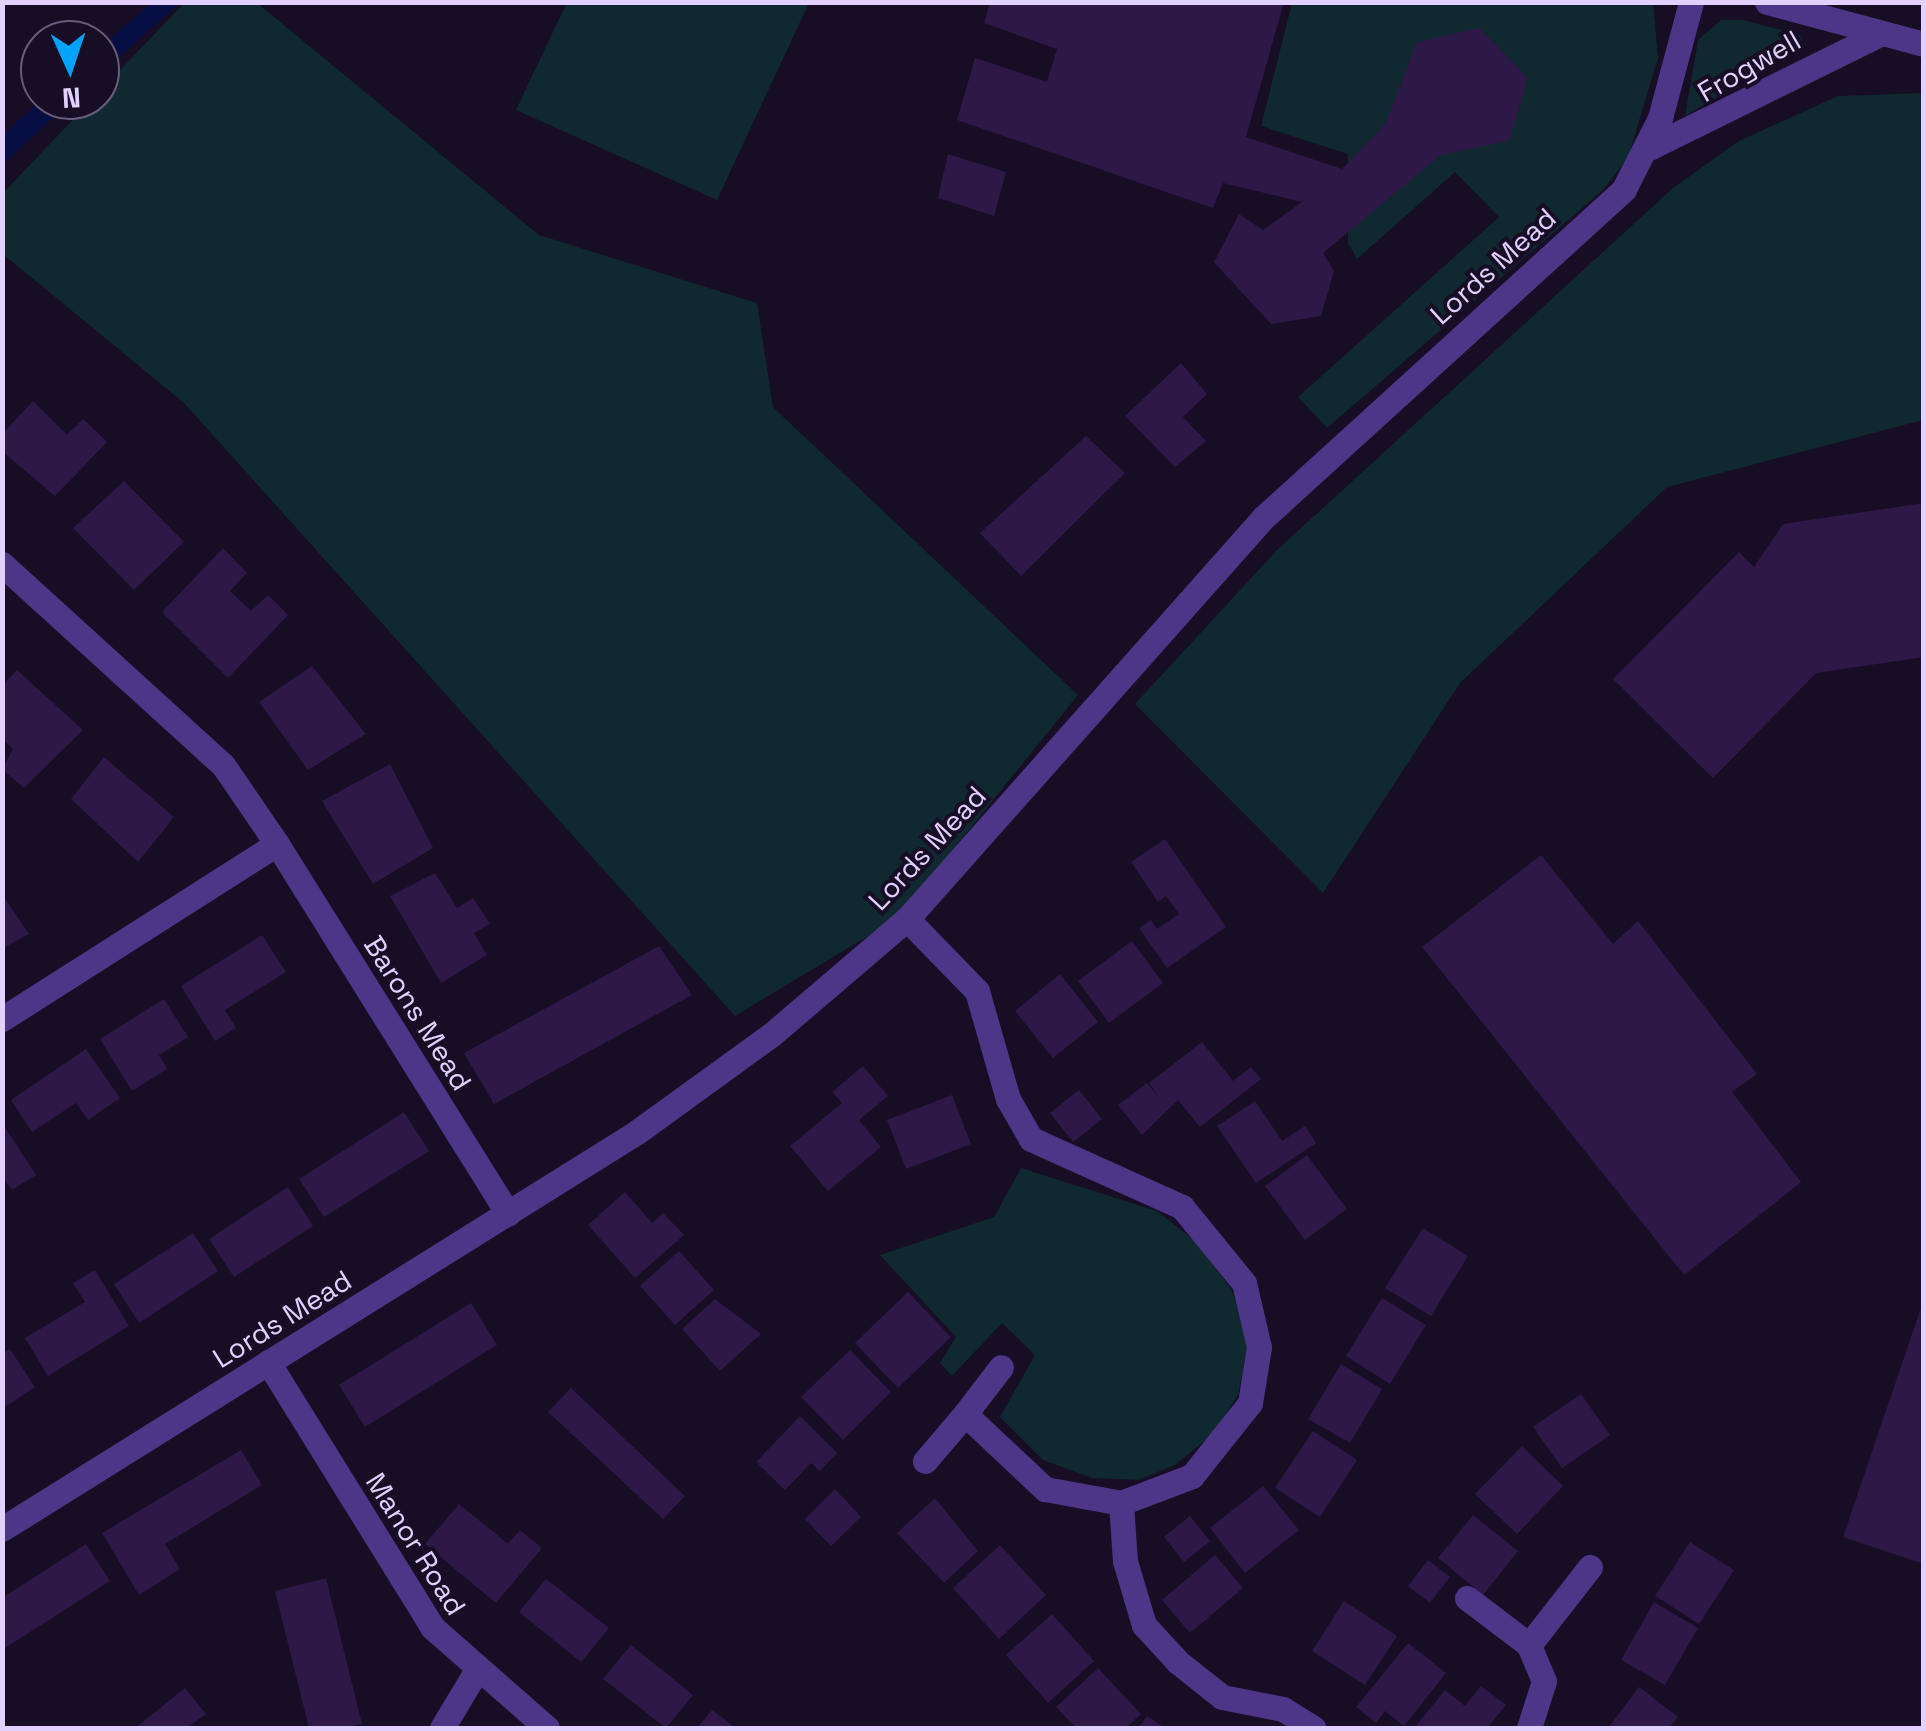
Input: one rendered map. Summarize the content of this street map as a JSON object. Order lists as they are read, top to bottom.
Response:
{
  "streets": {
    "street": [
      "Frogwell",
      "Lords Mead",
      "Barons Mead",
      "Manor Road"
    ]
  },
  "crossings": [
    ["Frogwell", "Lords Mead"],
    ["Lords Mead", "Barons Mead"],
    ["Lords Mead", "Manor Road"]
  ],
  "north": "bottom"
}
